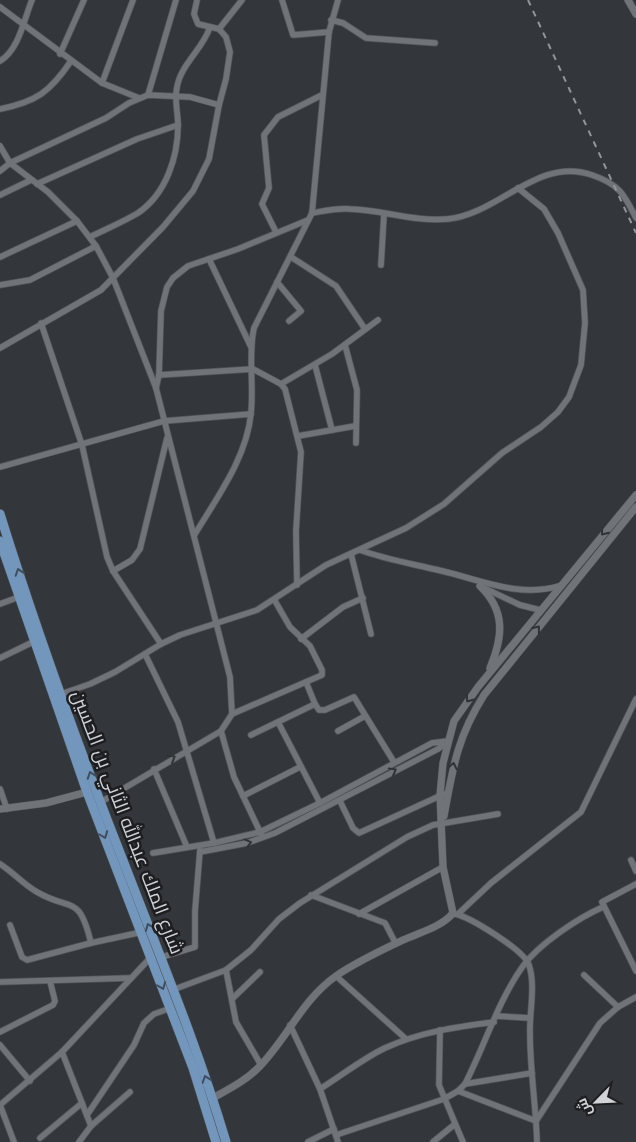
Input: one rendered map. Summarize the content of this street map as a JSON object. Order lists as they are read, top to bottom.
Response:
{
  "streets": {
    "main road": ["شارع الملك عبدالله الثاني بن الحسين"]
  },
  "north": "bottom left"
}
